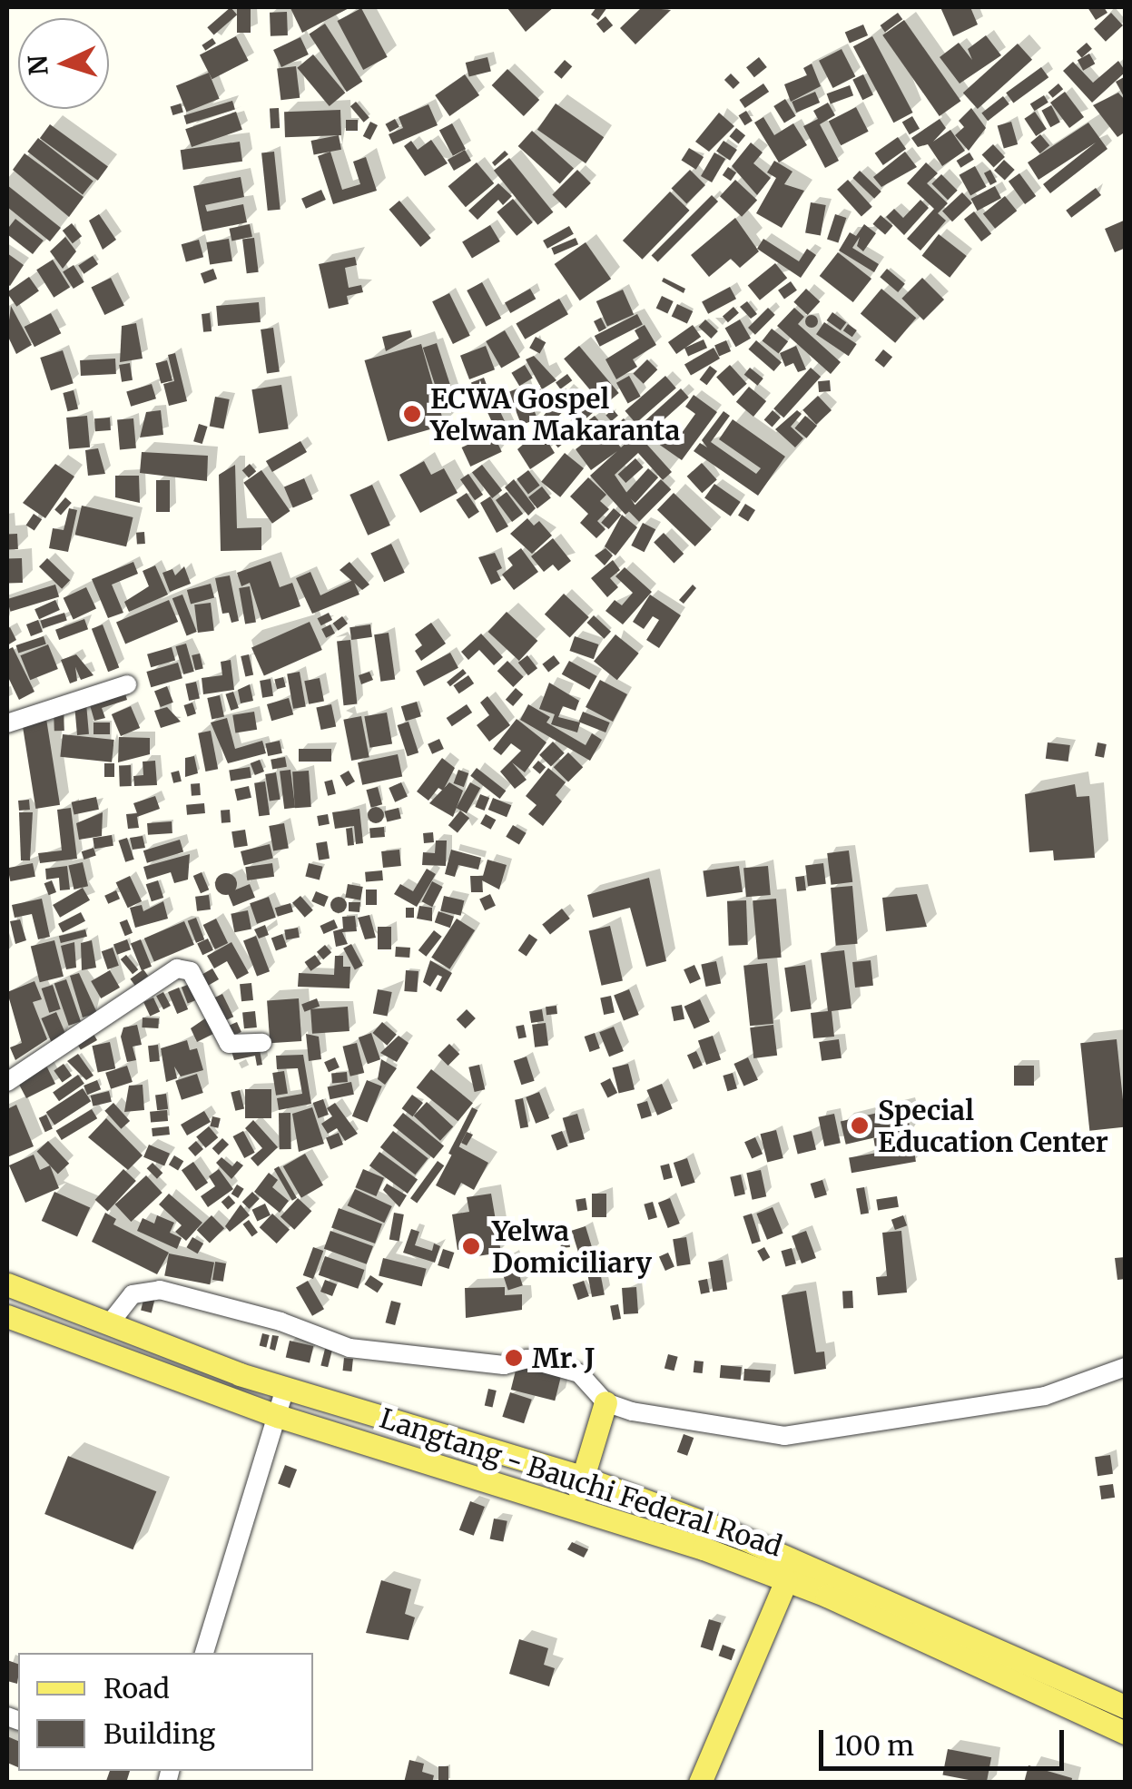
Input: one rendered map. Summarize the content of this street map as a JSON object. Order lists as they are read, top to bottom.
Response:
{
  "streets": {
    "main road": ["Langtang - Bauchi Federal Road"]
  },
  "places": [
    "ECWA Gospel Yelwan Makaranta",
    "Special Education Center",
    "Yelwa Domiciliary",
    "Mr. J"
  ],
  "legend": ["Road", "Building"],
  "scale_bar": "100 m",
  "north": "left"
}
